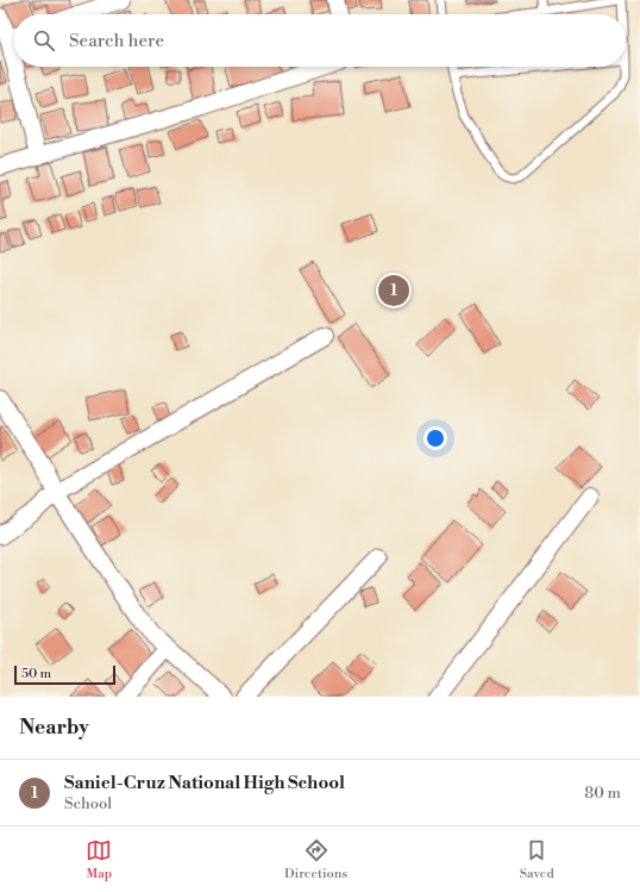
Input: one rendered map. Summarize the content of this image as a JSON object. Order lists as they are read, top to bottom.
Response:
{
  "scale_bar": "50 m",
  "page": {
    "search": "Search here",
    "pins": "1",
    "scale": "50 m",
    "heading": "Nearby",
    "list": [
      {
        "mark": "1",
        "name": "Saniel-Cruz National High School",
        "note": "School",
        "value": "80 m"
      }
    ],
    "nav": ["Map", "Directions", "Saved"]
  }
}
